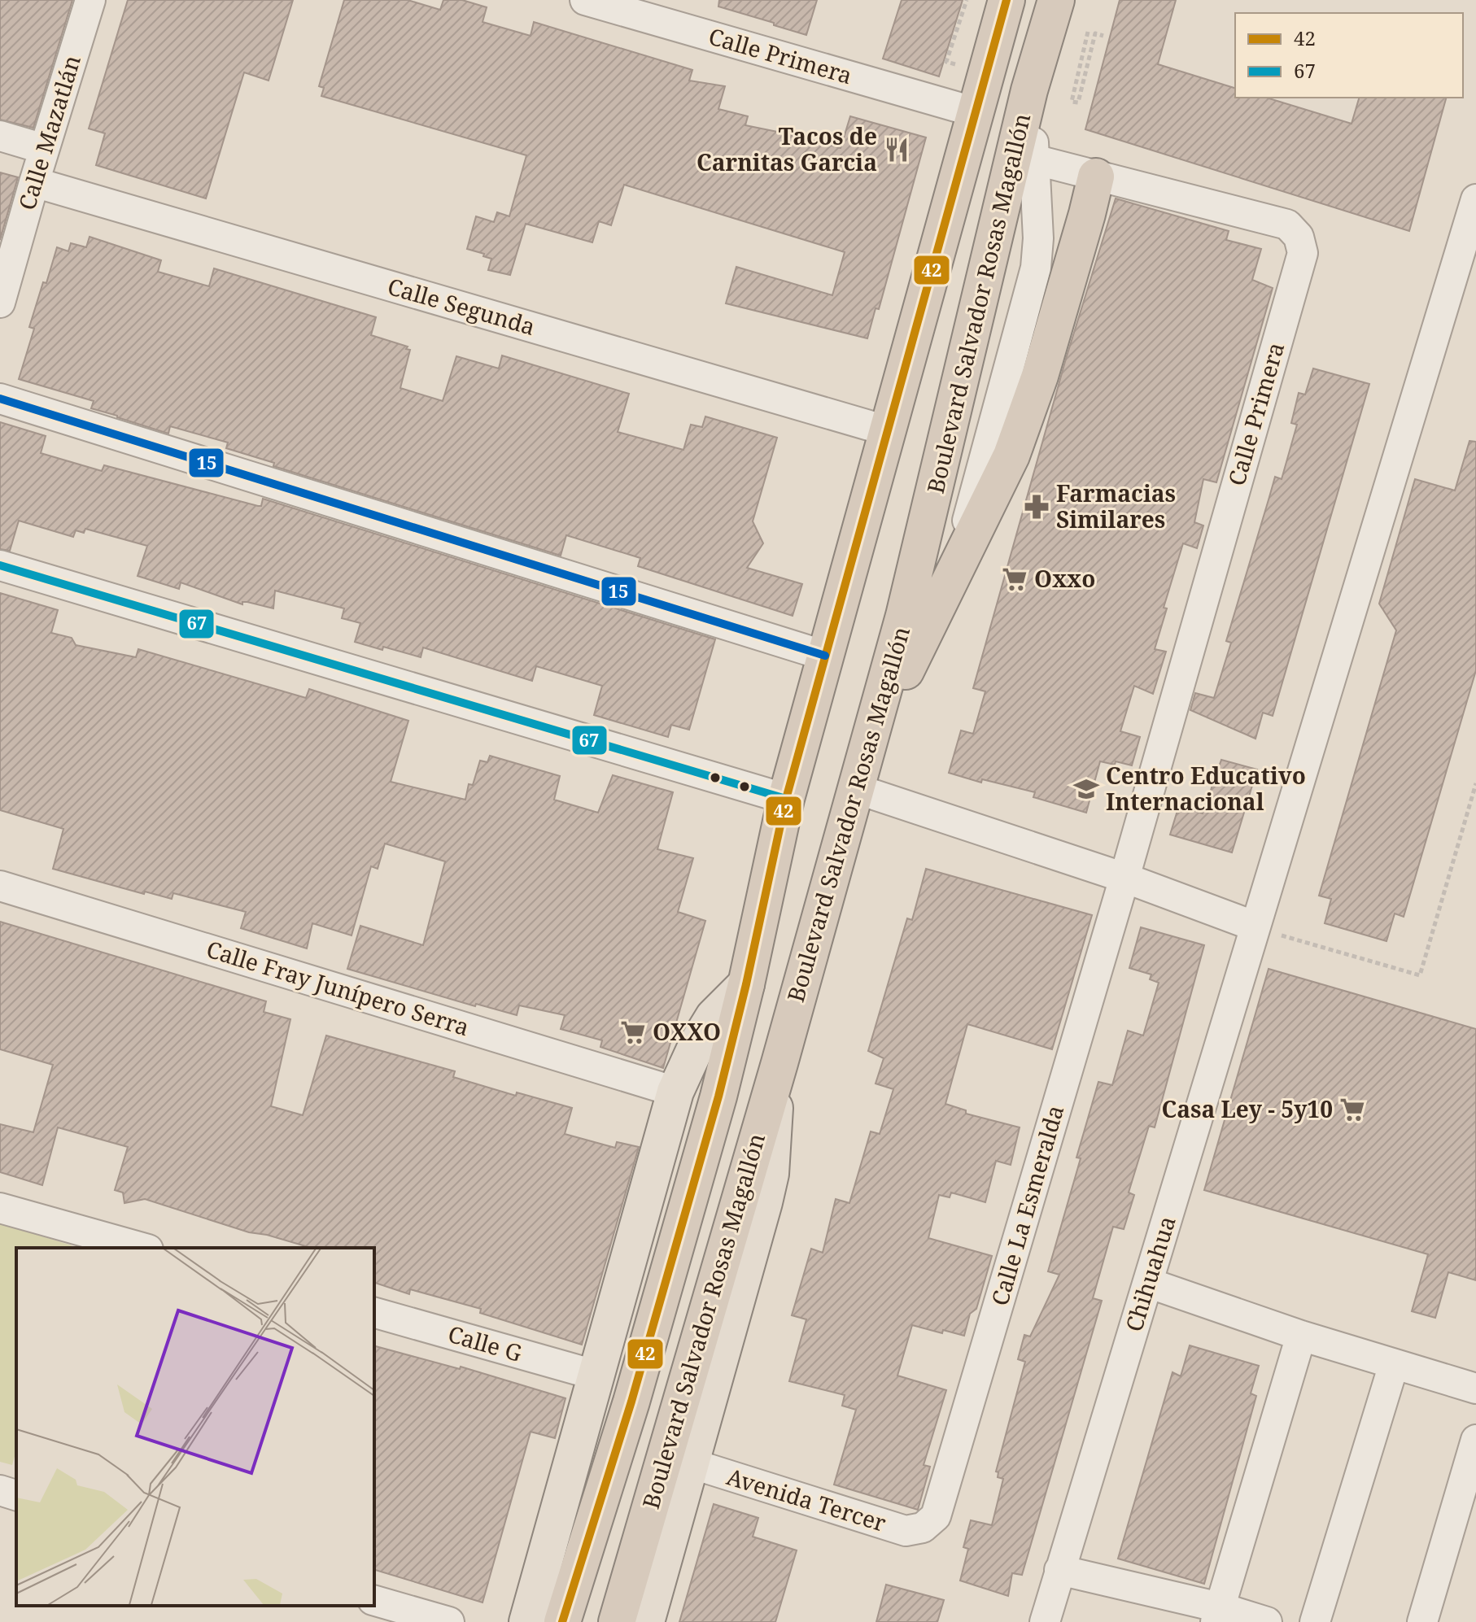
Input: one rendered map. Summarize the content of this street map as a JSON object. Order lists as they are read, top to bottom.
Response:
{
  "streets": {
    "highway": ["Boulevard Salvador Rosas Magallón"],
    "street": [
      "Calle Primera",
      "Calle Mazatlán",
      "Calle Segunda",
      "Calle Fray Junípero Serra",
      "Calle La Esmeralda",
      "Chihuahua",
      "Calle G",
      "Avenida Tercer"
    ]
  },
  "crossings": [
    ["Calle Primera", "Boulevard Salvador Rosas Magallón"],
    ["Calle Primera", "Calle La Esmeralda"],
    ["Calle Mazatlán", "Calle Segunda"],
    ["Boulevard Salvador Rosas Magallón", "Calle Segunda"],
    ["Calle La Esmeralda", "Avenida Tercer"]
  ],
  "places": {
    "restaurant": ["Tacos de Carnitas Garcia"],
    "pharmacy": ["Farmacias Similares"],
    "supermarket": ["Oxxo", "OXXO", "Casa Ley - 5y10"],
    "school or university": ["Centro Educativo Internacional"]
  },
  "lines": ["transit line 42", "transit line 15", "transit line 67"],
  "legend": ["42", "67"]
}
